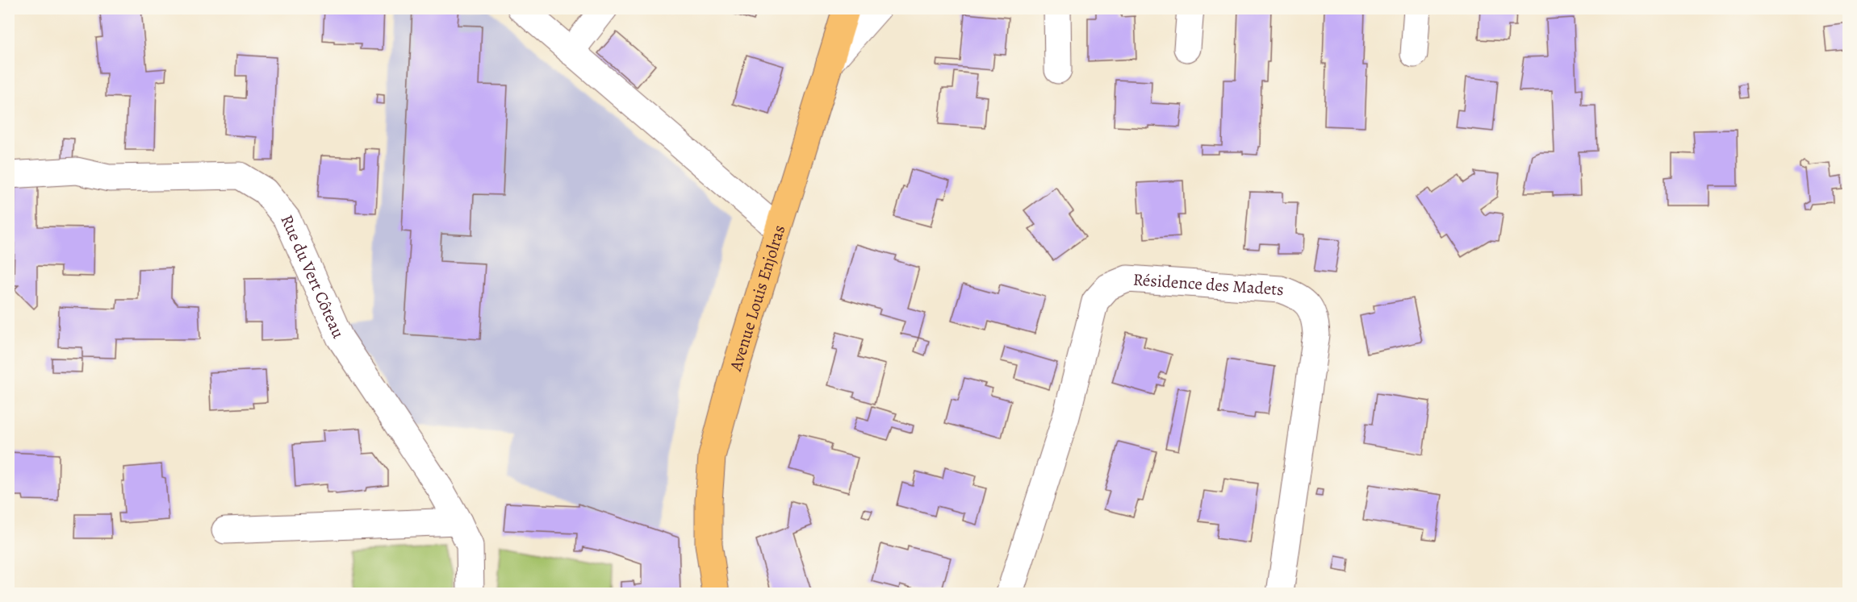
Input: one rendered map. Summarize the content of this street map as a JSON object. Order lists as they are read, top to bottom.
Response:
{
  "streets": {
    "main road": ["Avenue Louis Enjolras"],
    "street": ["Rue du Vert Côteau", "Résidence des Madets"]
  }
}
